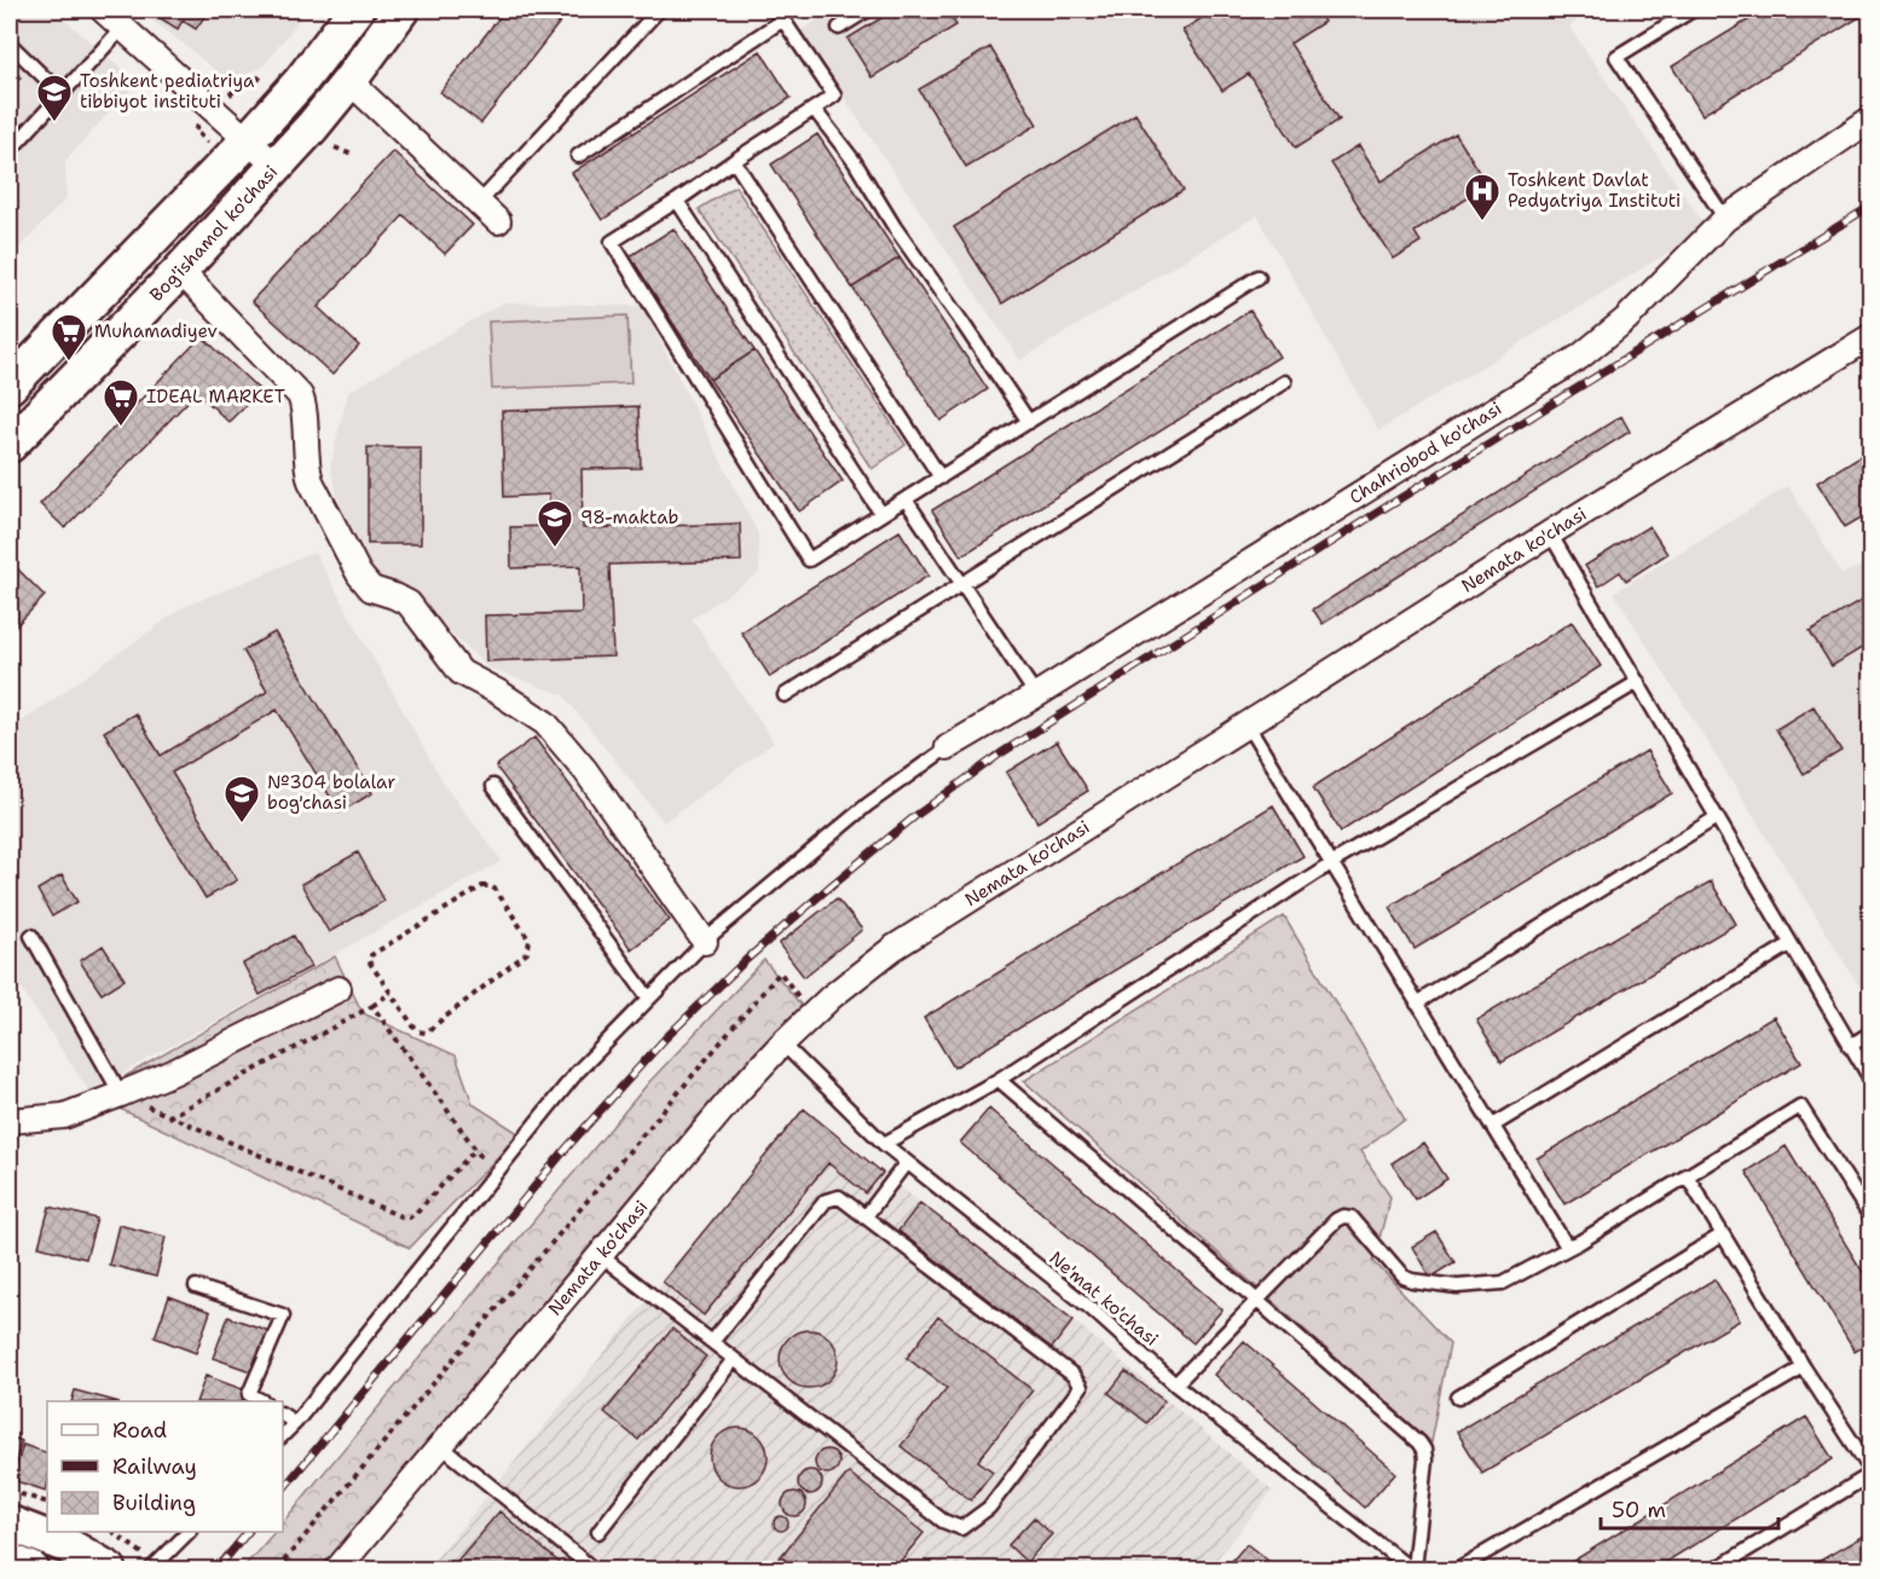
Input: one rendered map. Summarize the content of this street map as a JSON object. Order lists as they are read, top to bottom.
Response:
{
  "streets": {
    "main road": ["Bog'ishamol ko'chasi"],
    "street": ["Chahriobod ko'chasi", "Nemata ko'chasi"],
    "lane": ["Ne'mat ko'chasi"]
  },
  "crossings": [
    ["Nemata ko'chasi", "Ne'mat ko'chasi"]
  ],
  "places": {
    "school or university": ["Toshkent pediatriya tibbiyot instituti", "98-maktab", "№304 bolalar bog'chasi"],
    "hospital": ["Toshkent Davlat Pedyatriya Instituti"],
    "supermarket": ["Muhamadiyev", "IDEAL MARKET"]
  },
  "legend": ["Road", "Railway", "Building"],
  "scale_bar": "50 m"
}
